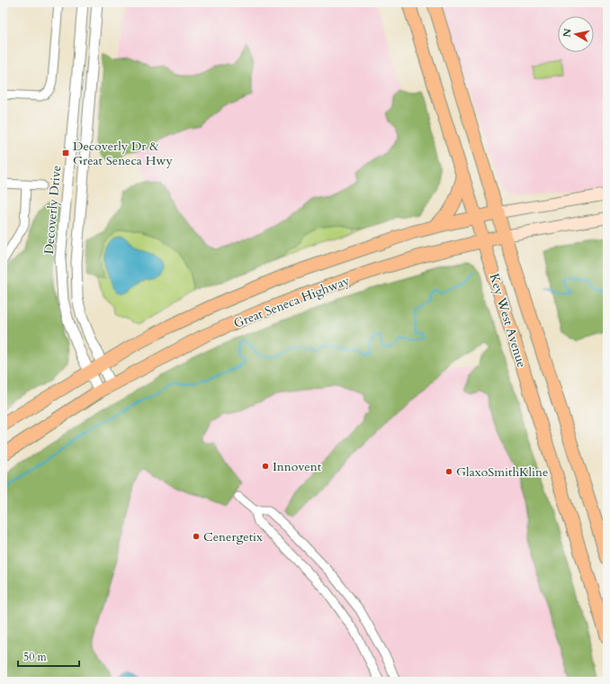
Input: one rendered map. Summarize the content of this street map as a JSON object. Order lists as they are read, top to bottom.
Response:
{
  "streets": {
    "main road": ["Great Seneca Highway", "Key West Avenue"],
    "street": ["Decoverly Drive"]
  },
  "crossings": [
    ["Decoverly Drive", "Great Seneca Highway"],
    ["Great Seneca Highway", "Key West Avenue"]
  ],
  "places": {
    "transit": ["Decoverly Dr & Great Seneca Hwy"],
    "other": ["Innovent", "GlaxoSmithKline", "Cenergetix"]
  },
  "scale_bar": "50 m",
  "north": "left"
}
